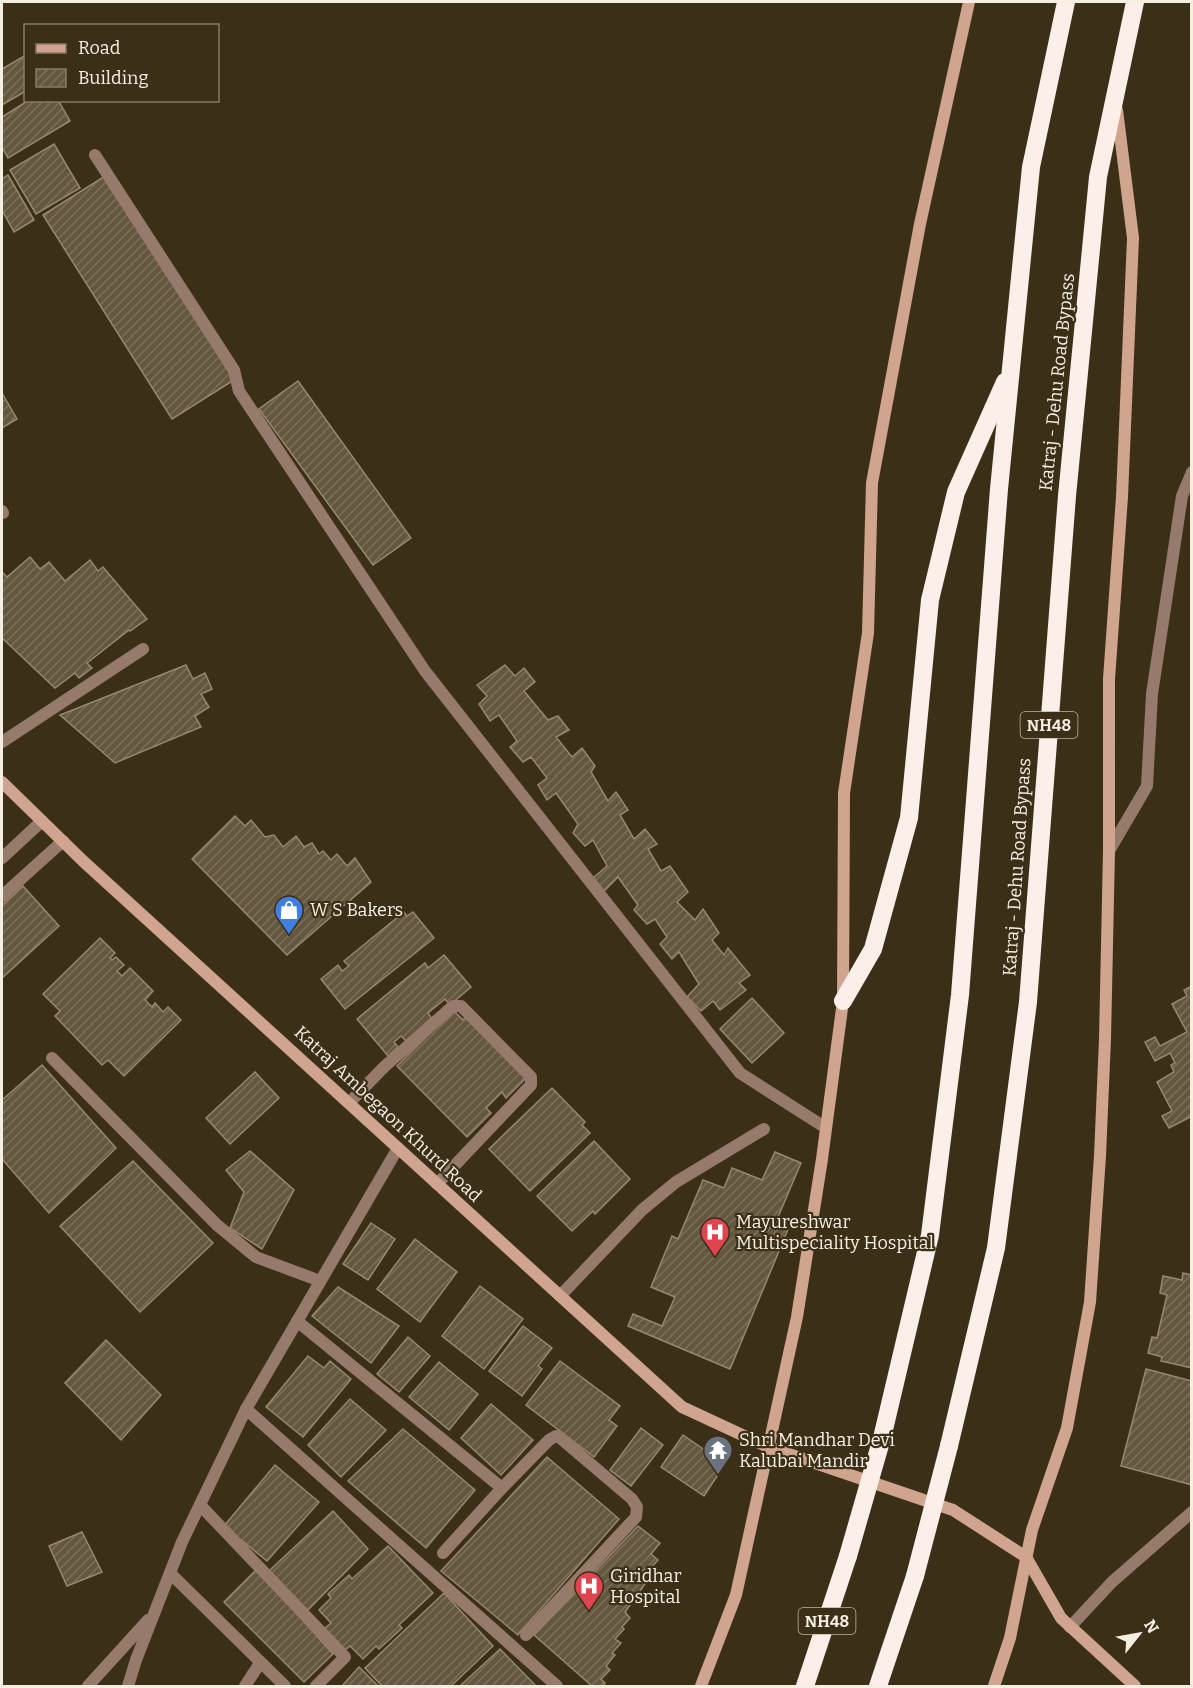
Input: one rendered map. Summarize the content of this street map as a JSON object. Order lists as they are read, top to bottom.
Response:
{
  "streets": {
    "highway": ["Katraj - Dehu Road Bypass", "NH48"],
    "street": ["Katraj Ambegaon Khurd Road"]
  },
  "places": {
    "shop": ["W S Bakers"],
    "hospital": ["Mayureshwar Multispeciality Hospital", "Giridhar Hospital"],
    "temple": ["Shri Mandhar Devi Kalubai Mandir"]
  },
  "legend": ["Road", "Building"],
  "north": "top right"
}
